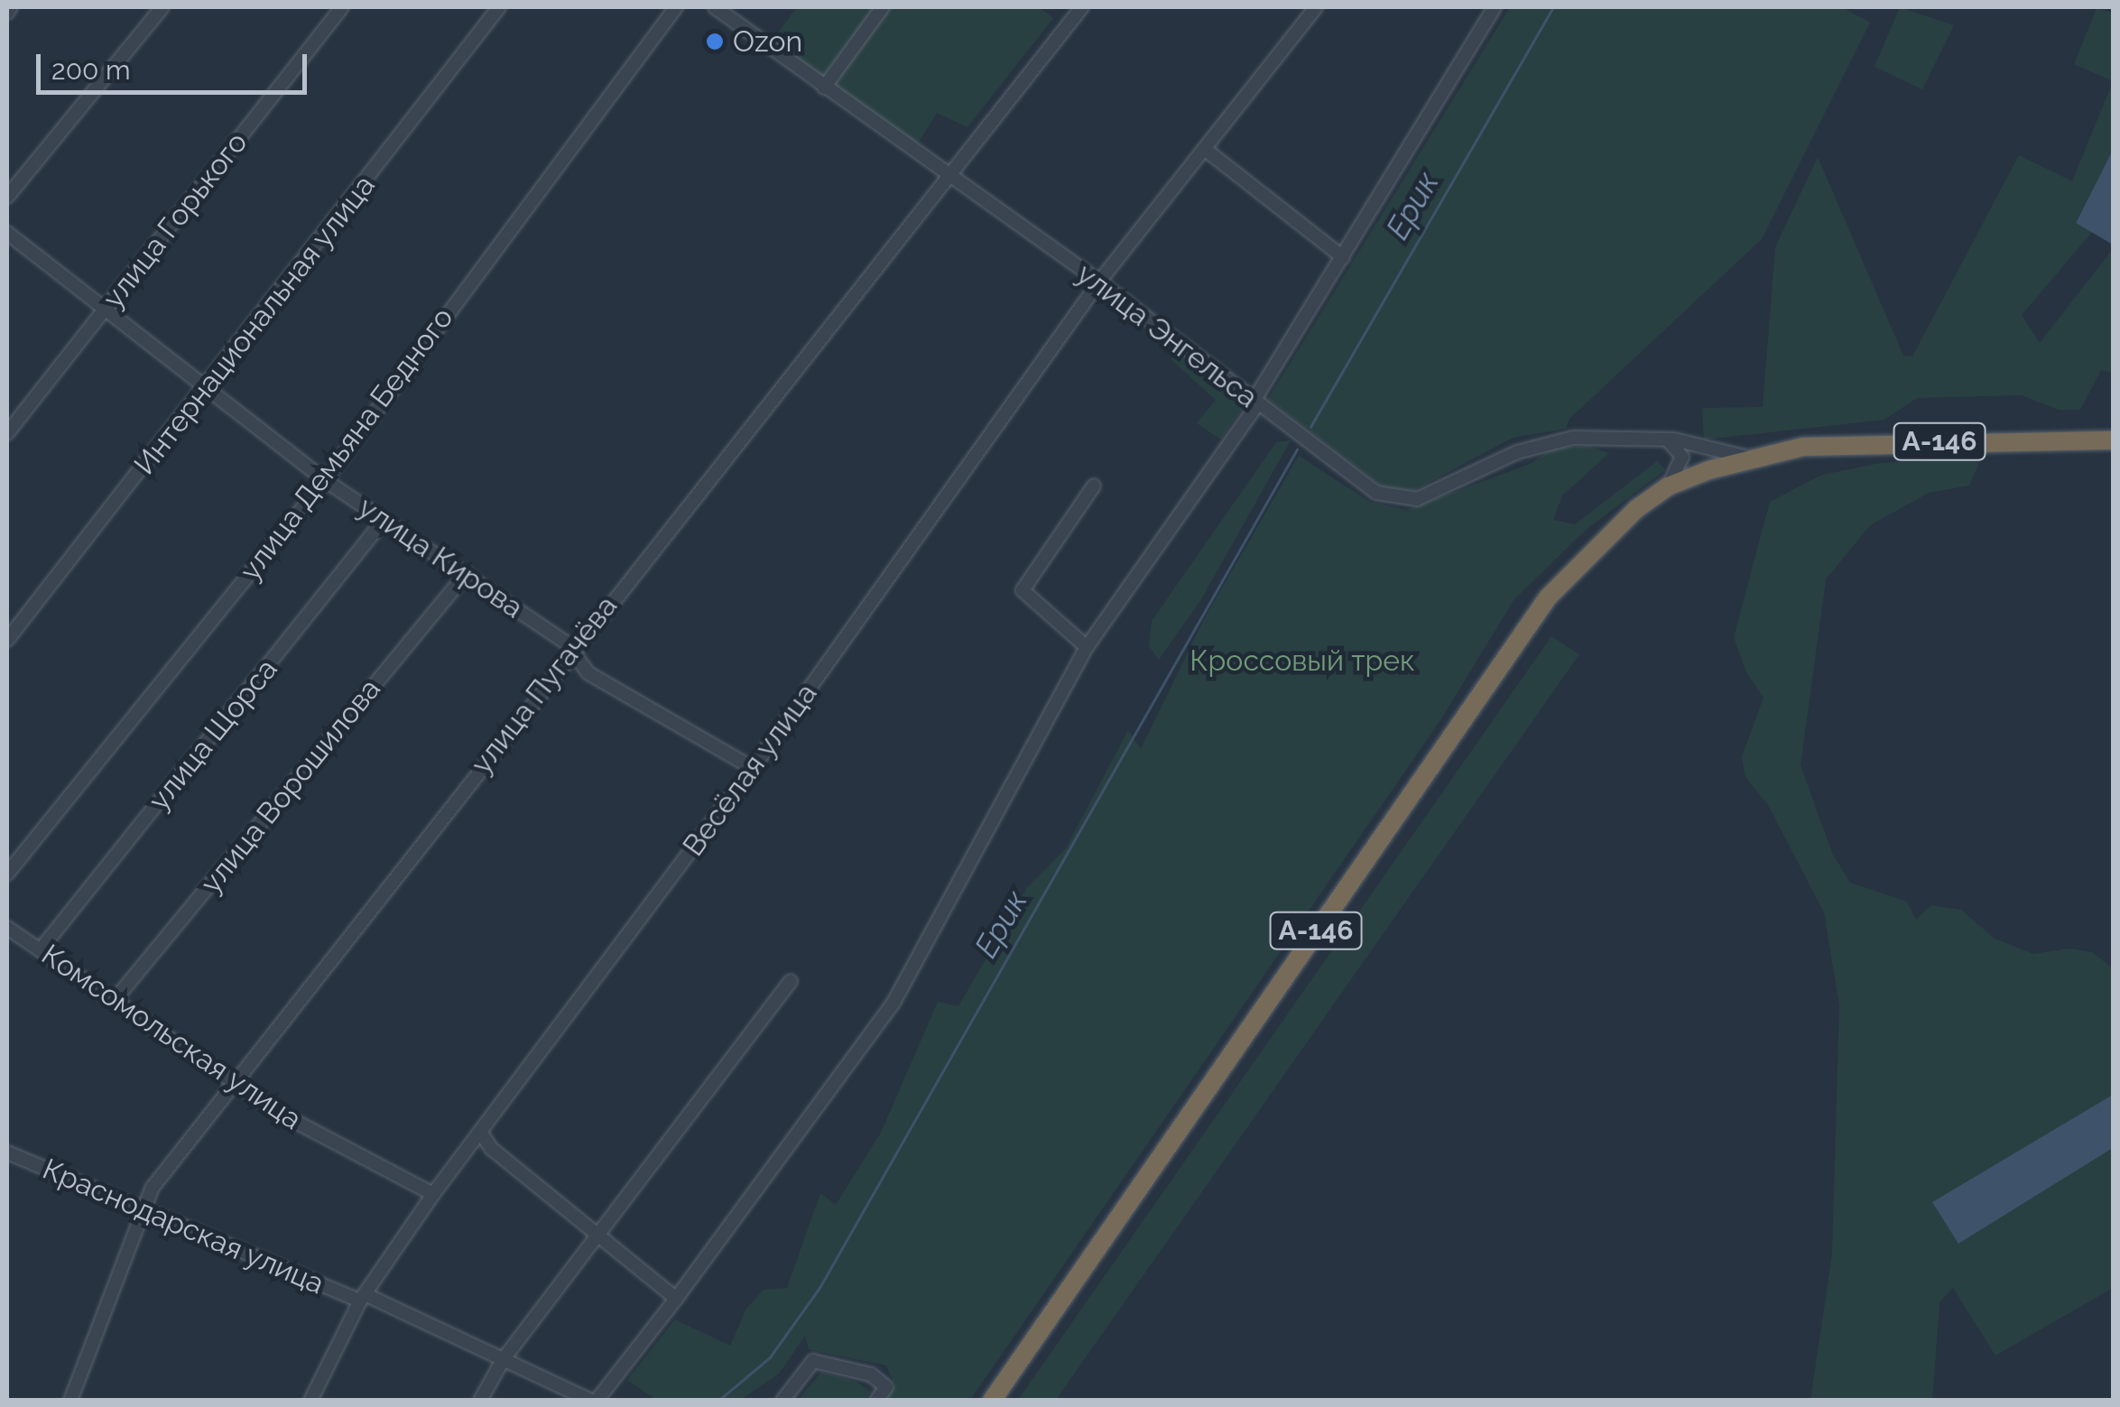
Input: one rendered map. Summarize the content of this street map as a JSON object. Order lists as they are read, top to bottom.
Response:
{
  "streets": {
    "highway": ["А-146"],
    "street": [
      "улица Горького",
      "Интернациональная улица",
      "улица Энгельса",
      "улица Демьяна Бедного",
      "улица Кирова",
      "улица Пугачёва",
      "улица Щорса",
      "Весёлая улица",
      "улица Ворошилова",
      "Комсомольская улица",
      "Краснодарская улица"
    ]
  },
  "crossings": [
    ["улица Горького", "улица Кирова"],
    ["Интернациональная улица", "улица Кирова"],
    ["улица Энгельса", "А-146"],
    ["улица Энгельса", "улица Пугачёва"],
    ["улица Энгельса", "Весёлая улица"],
    ["улица Демьяна Бедного", "улица Кирова"],
    ["улица Кирова", "улица Пугачёва"],
    ["улица Кирова", "улица Щорса"],
    ["улица Кирова", "Весёлая улица"],
    ["улица Кирова", "улица Ворошилова"],
    ["улица Пугачёва", "Комсомольская улица"],
    ["улица Пугачёва", "Краснодарская улица"],
    ["улица Щорса", "Комсомольская улица"],
    ["Весёлая улица", "Комсомольская улица"],
    ["Весёлая улица", "Краснодарская улица"],
    ["улица Ворошилова", "Комсомольская улица"]
  ],
  "water": ["Ерик"],
  "parks": ["Кроссовый трек"],
  "places": ["Ozon"],
  "scale_bar": "200 m"
}
